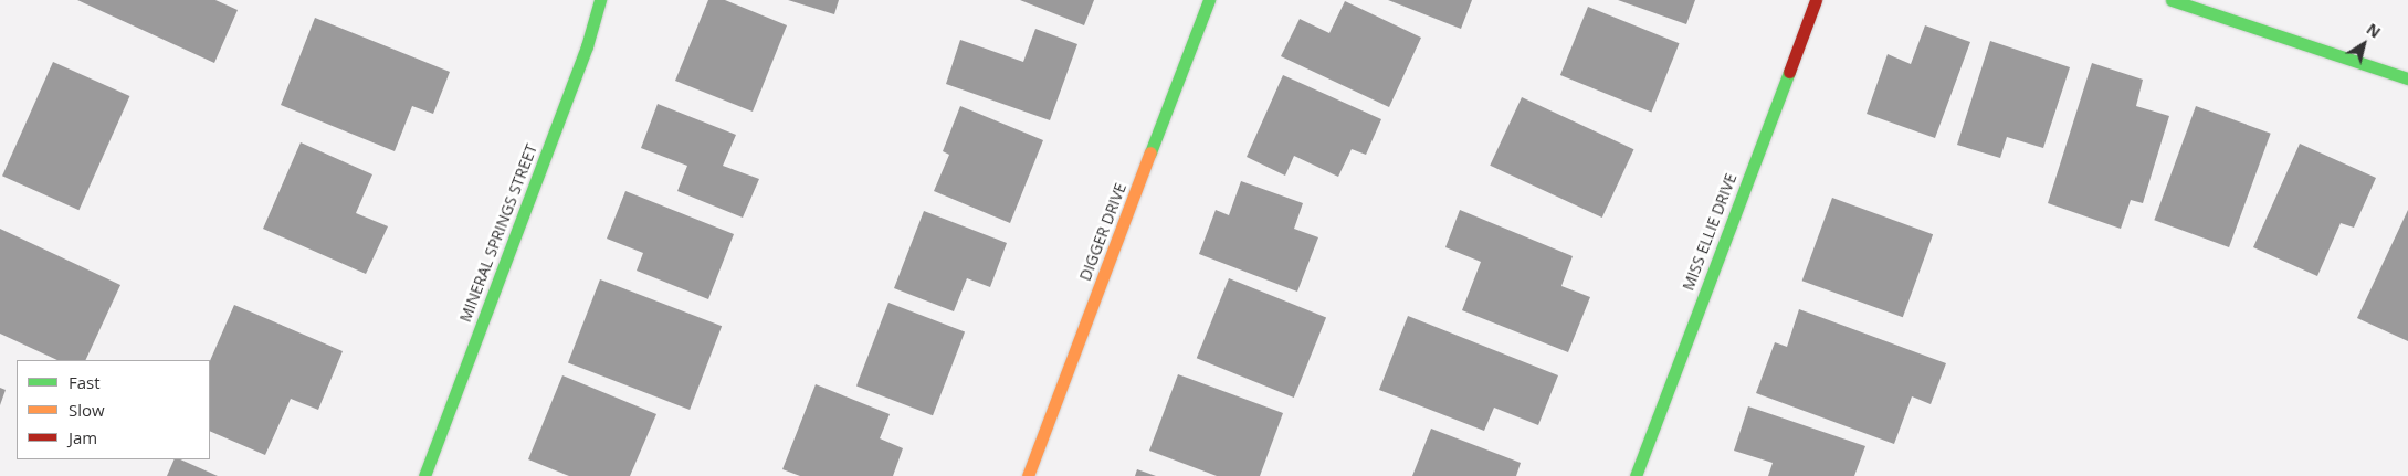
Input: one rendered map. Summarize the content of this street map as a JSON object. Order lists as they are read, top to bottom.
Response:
{
  "streets": {
    "street": ["DIGGER DRIVE", "MISS ELLIE DRIVE", "MINERAL SPRINGS STREET"]
  },
  "legend": ["Fast", "Slow", "Jam"],
  "north": "top right"
}
